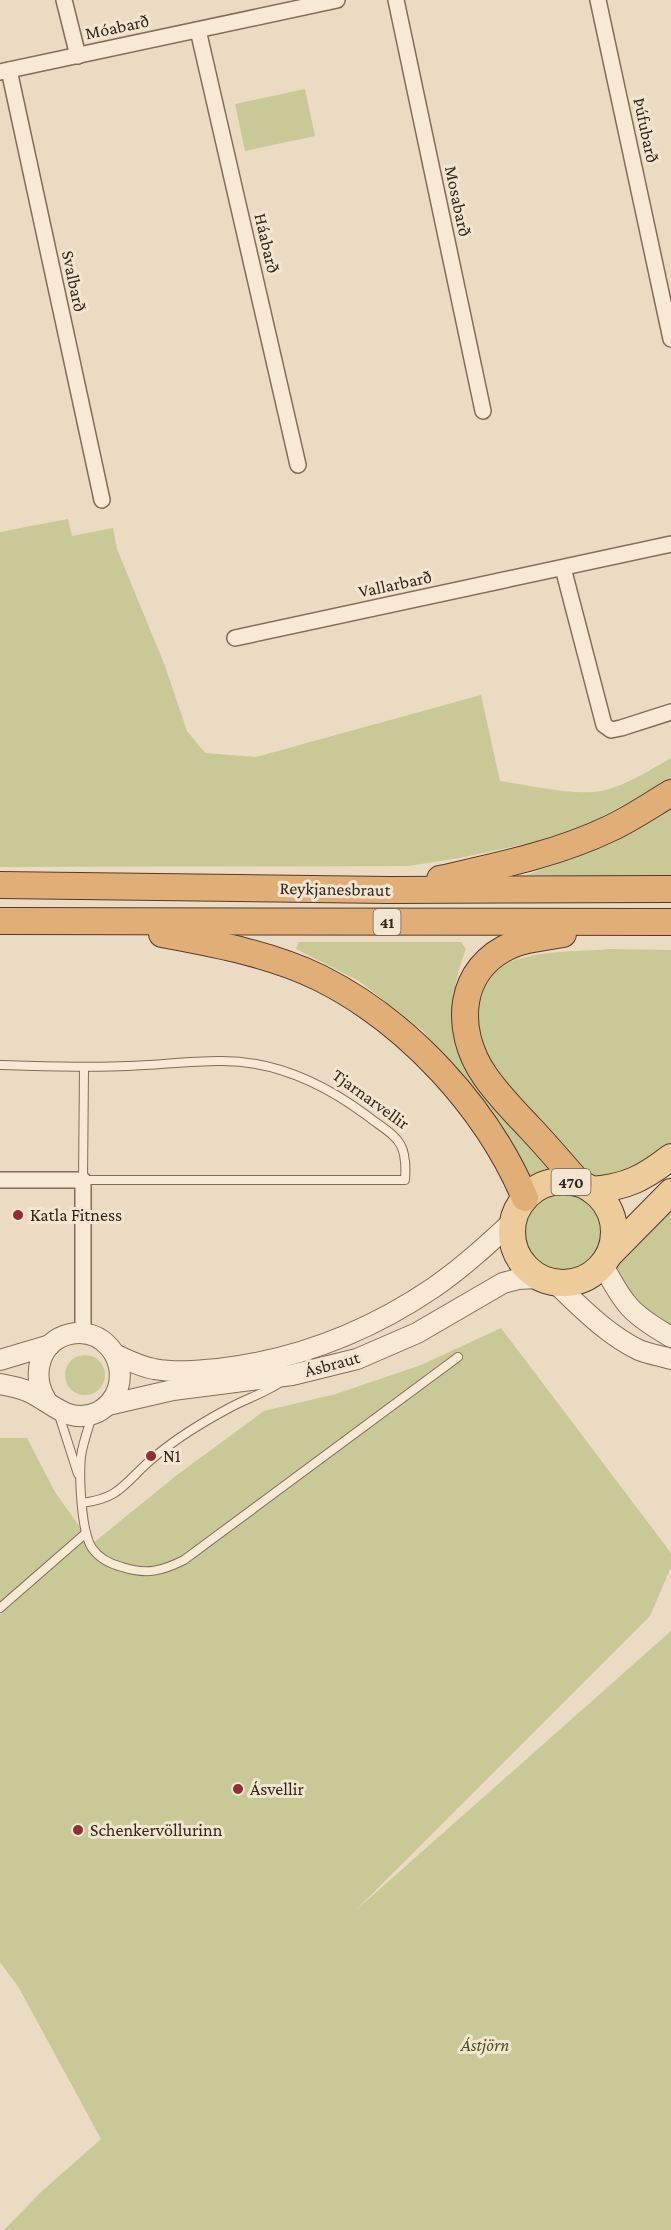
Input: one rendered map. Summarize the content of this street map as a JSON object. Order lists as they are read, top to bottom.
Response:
{
  "streets": {
    "highway": ["Reykjanesbraut", "41"],
    "main road": ["470"],
    "street": [
      "Móabarð",
      "Þúfubarð",
      "Mosabarð",
      "Háabarð",
      "Svalbarð",
      "Vallarbarð",
      "Tjarnarvellir",
      "Ásbraut"
    ]
  },
  "crossings": [
    ["Móabarð", "Háabarð"],
    ["Móabarð", "Svalbarð"],
    ["470", "Ásbraut"]
  ],
  "parks": ["Ástjörn"],
  "places": [
    "Katla Fitness",
    "N1",
    "Ásvellir",
    "Schenkervöllurinn"
  ]
}
